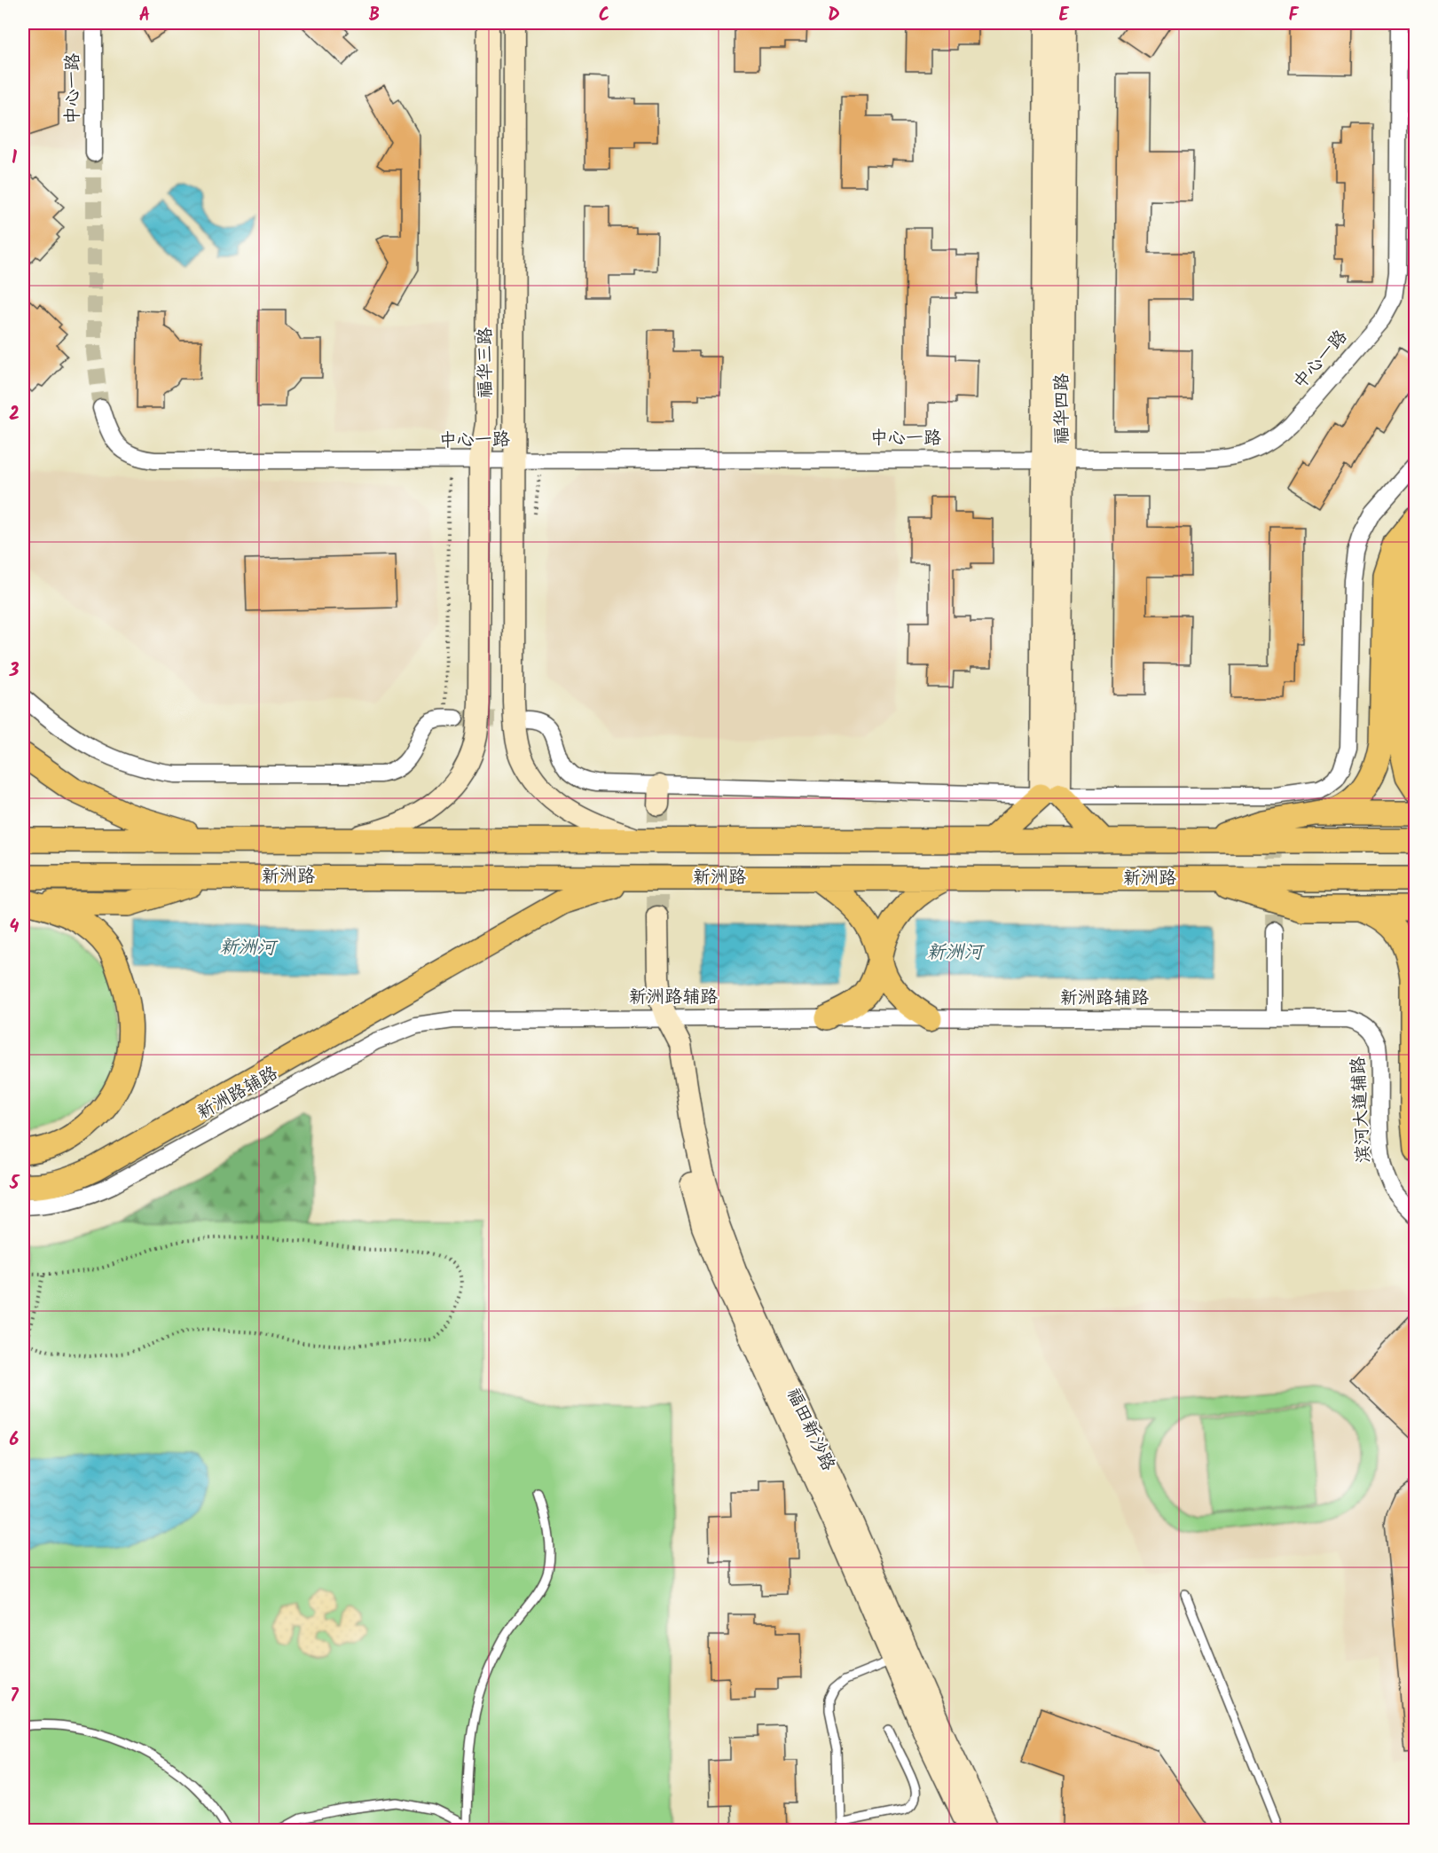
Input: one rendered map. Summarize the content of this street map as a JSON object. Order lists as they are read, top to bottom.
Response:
{
  "streets": {
    "main road": ["新洲路"],
    "street": [
      "中心一路",
      "福华三路",
      "福华四路",
      "新洲路辅路",
      "滨河大道辅路",
      "福田新沙路"
    ]
  },
  "crossings": [
    ["中心一路", "福华三路"],
    ["中心一路", "福华四路"],
    ["新洲路辅路", "滨河大道辅路"],
    ["新洲路辅路", "福田新沙路"]
  ],
  "water": ["新洲河"],
  "grid": {
    "columns": [
      "A",
      "B",
      "C",
      "D",
      "E",
      "F"
    ],
    "rows": [
      "1",
      "2",
      "3",
      "4",
      "5",
      "6",
      "7"
    ]
  }
}
